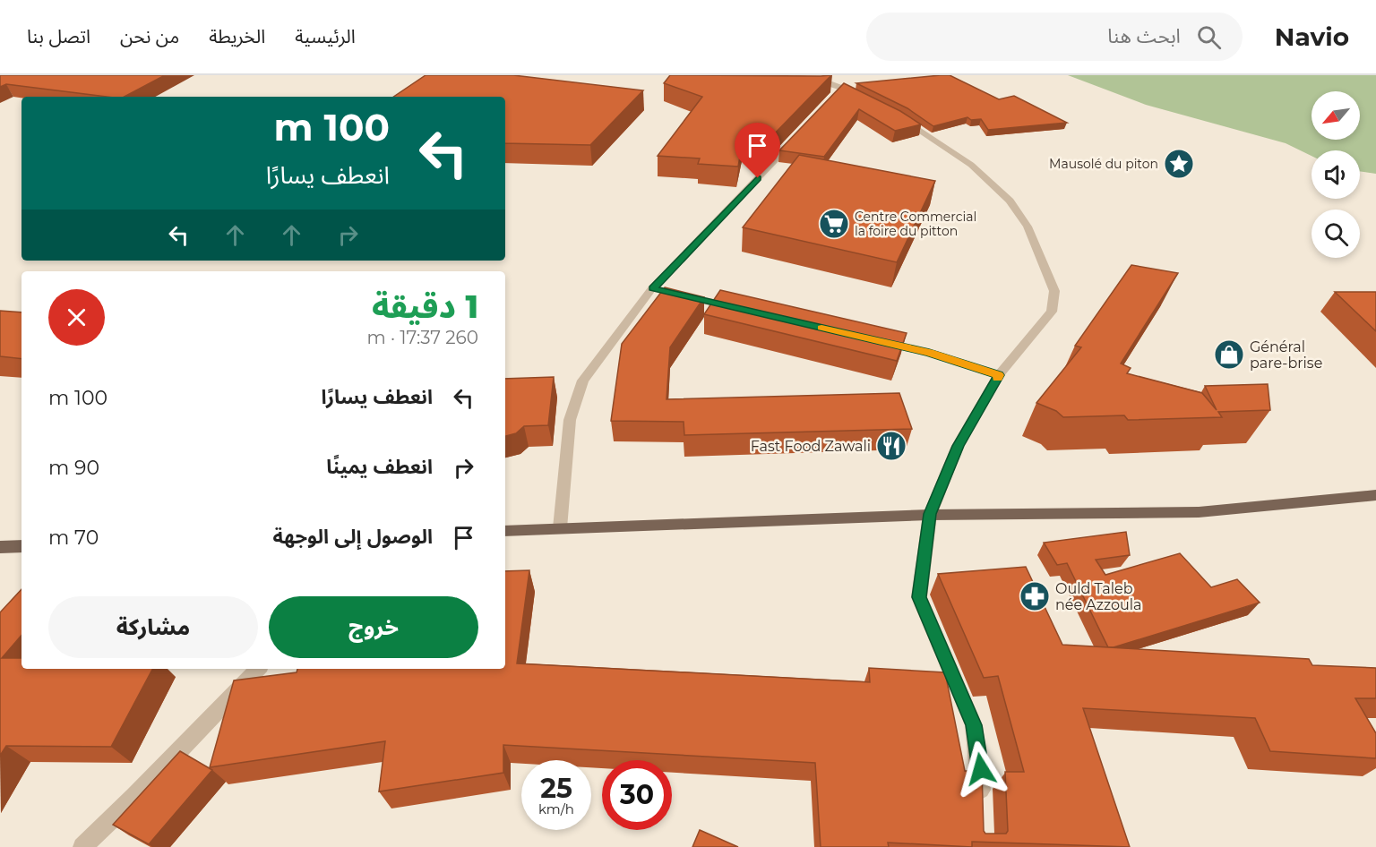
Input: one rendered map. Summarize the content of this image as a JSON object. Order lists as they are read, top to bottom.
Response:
{
  "places": {
    "place": ["Mausolé du piton"],
    "supermarket": ["Centre Commercial la foire du pitton"],
    "shop": ["Général pare-brise"],
    "restaurant": ["Fast Food Zawali"],
    "pharmacy": ["Ould Taleb née Azzoula"]
  },
  "north": "bottom left",
  "page": {
    "header": "Navio",
    "search": "ابحث هنا",
    "nav": [
      "الرئيسية",
      "الخريطة",
      "من نحن",
      "اتصل بنا"
    ],
    "turn": ["100 m", "انعطف يسارًا"],
    "heading": ["1 دقيقة", "260 m · 17:37"],
    "list": [
      {
        "name": "انعطف يسارًا",
        "value": "100 m"
      },
      {
        "name": "انعطف يمينًا",
        "value": "90 m"
      },
      {
        "name": "الوصول إلى الوجهة",
        "value": "70 m"
      }
    ],
    "buttons": ["خروج", "مشاركة"],
    "speed": "25 km/h",
    "limit": "30"
  }
}
